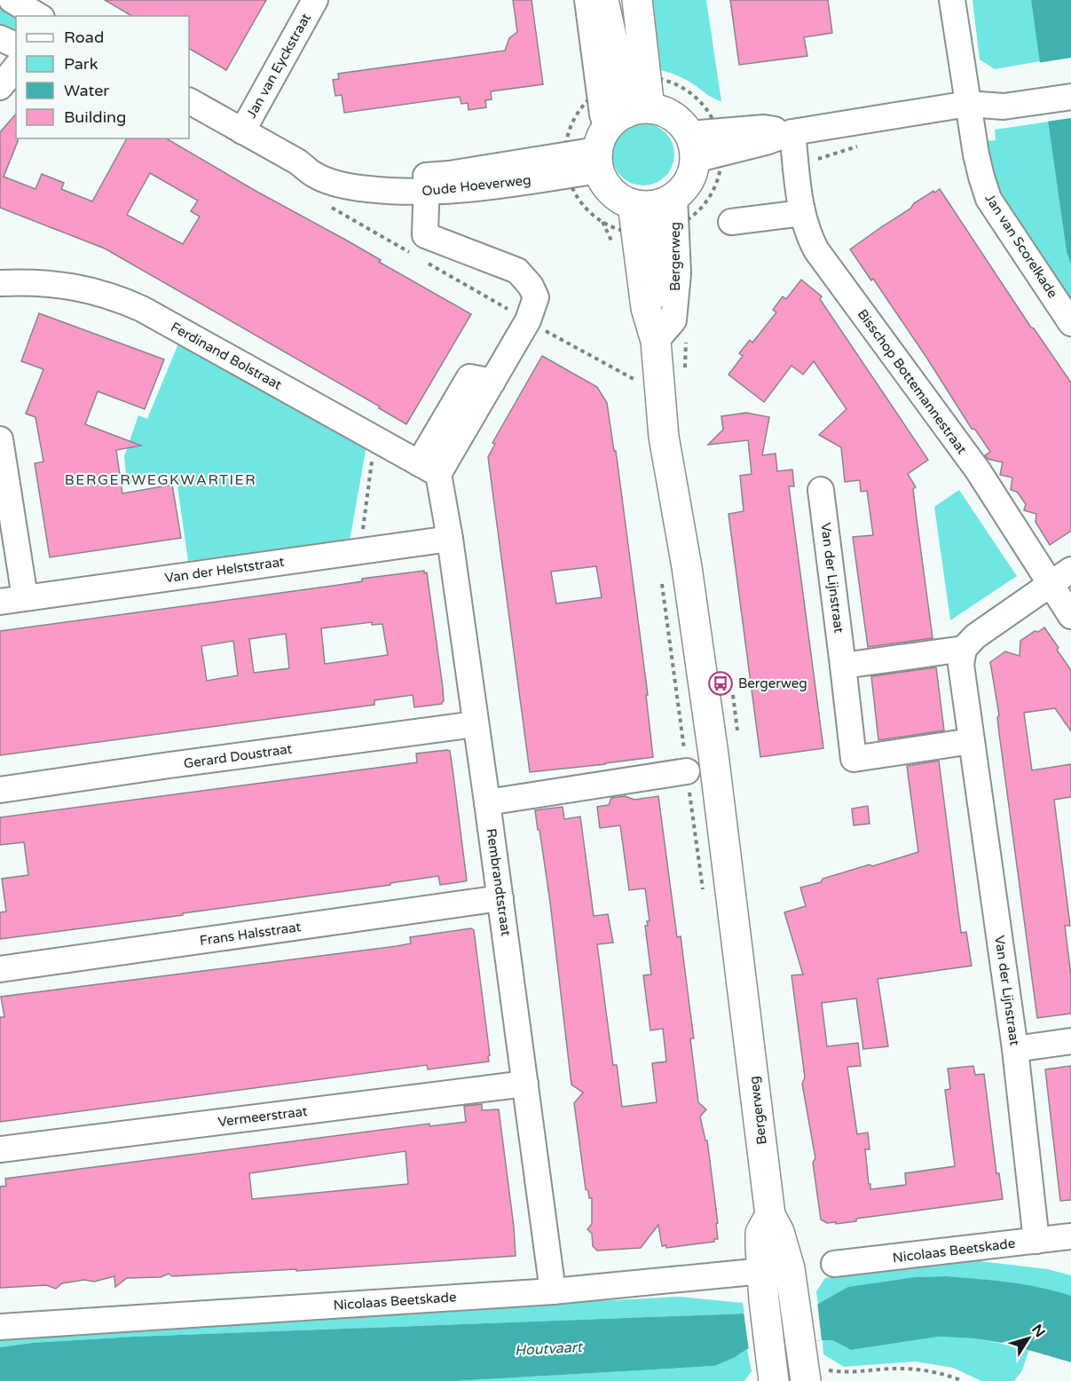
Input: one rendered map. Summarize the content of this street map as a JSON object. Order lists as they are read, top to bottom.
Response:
{
  "streets": {
    "main road": ["Bergerweg"],
    "street": [
      "Jan van Eyckstraat",
      "Oude Hoeverweg",
      "Jan van Scorelkade",
      "Ferdinand Bolstraat",
      "Bisschop Bottemannestraat",
      "Van der Helststraat",
      "Van der Lijnstraat",
      "Gerard Doustraat",
      "Rembrandtstraat",
      "Frans Halsstraat",
      "Vermeerstraat",
      "Nicolaas Beetskade"
    ]
  },
  "crossings": [
    ["Jan van Eyckstraat", "Oude Hoeverweg"],
    ["Oude Hoeverweg", "Bergerweg"],
    ["Bergerweg", "Nicolaas Beetskade"],
    ["Ferdinand Bolstraat", "Rembrandtstraat"],
    ["Van der Helststraat", "Rembrandtstraat"],
    ["Van der Lijnstraat", "Nicolaas Beetskade"],
    ["Gerard Doustraat", "Rembrandtstraat"],
    ["Rembrandtstraat", "Frans Halsstraat"],
    ["Rembrandtstraat", "Vermeerstraat"],
    ["Rembrandtstraat", "Nicolaas Beetskade"]
  ],
  "districts": ["BERGERWEGKWARTIER"],
  "water": ["Houtvaart"],
  "places": {
    "bus stop": ["Bergerweg"]
  },
  "legend": [
    "Road",
    "Park",
    "Water",
    "Building"
  ],
  "north": "top right"
}
